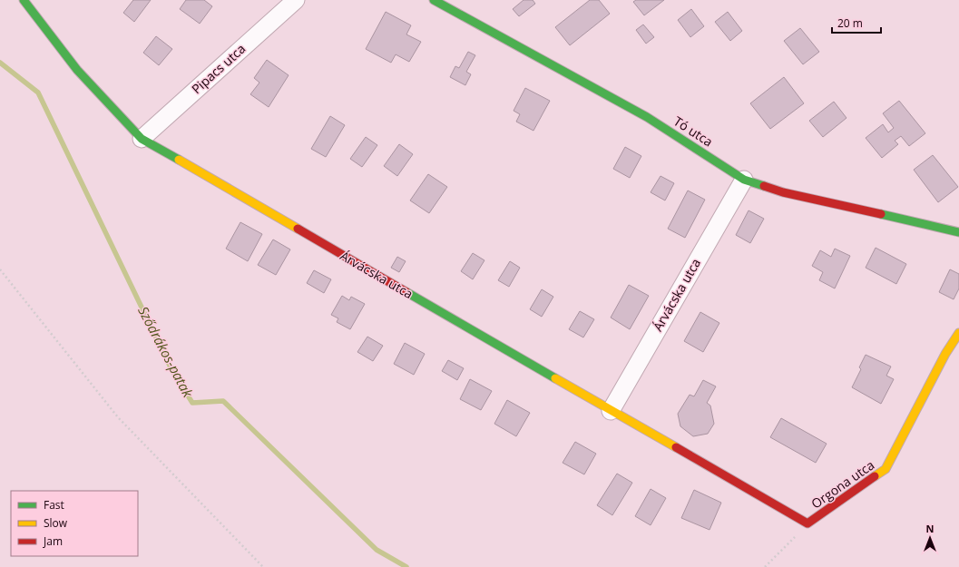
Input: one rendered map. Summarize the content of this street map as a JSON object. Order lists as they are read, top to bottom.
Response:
{
  "streets": {
    "street": [
      "Pipacs utca",
      "Tó utca",
      "Árvácska utca",
      "Orgona utca"
    ]
  },
  "crossings": [
    ["Pipacs utca", "Árvácska utca"],
    ["Tó utca", "Árvácska utca"],
    ["Árvácska utca", "Orgona utca"]
  ],
  "water": ["Sződrákos-patak"],
  "legend": ["Fast", "Slow", "Jam"],
  "scale_bar": "20 m",
  "north": "top"
}
